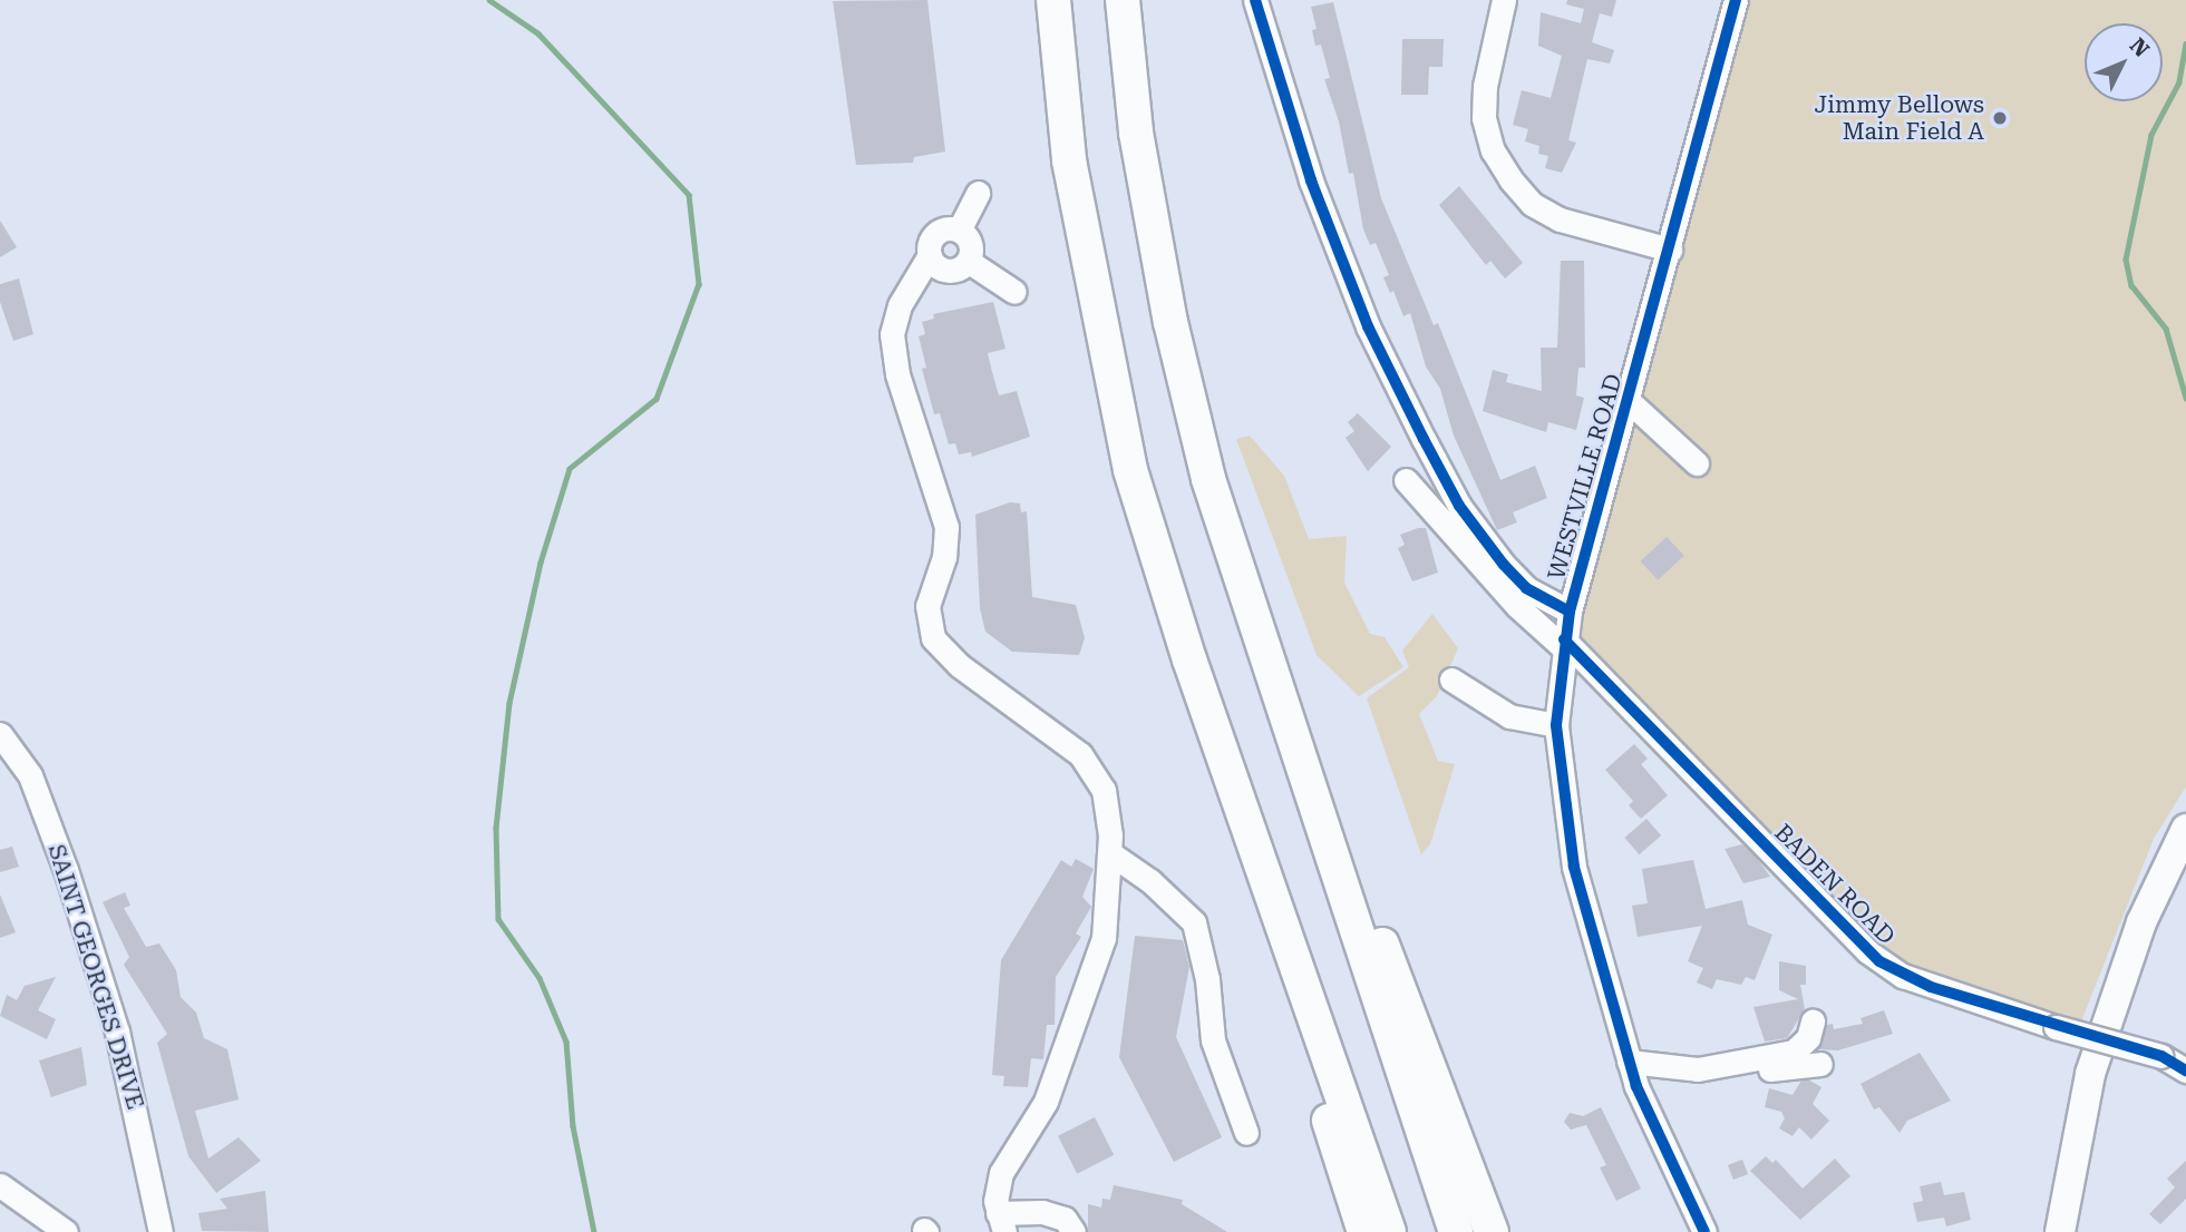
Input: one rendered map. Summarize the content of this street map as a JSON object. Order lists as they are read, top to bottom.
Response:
{
  "streets": {
    "street": ["WESTVILLE ROAD", "BADEN ROAD", "SAINT GEORGES DRIVE"]
  },
  "crossings": [
    ["WESTVILLE ROAD", "BADEN ROAD"]
  ],
  "places": ["Jimmy Bellows Main Field A"],
  "north": "top right"
}
